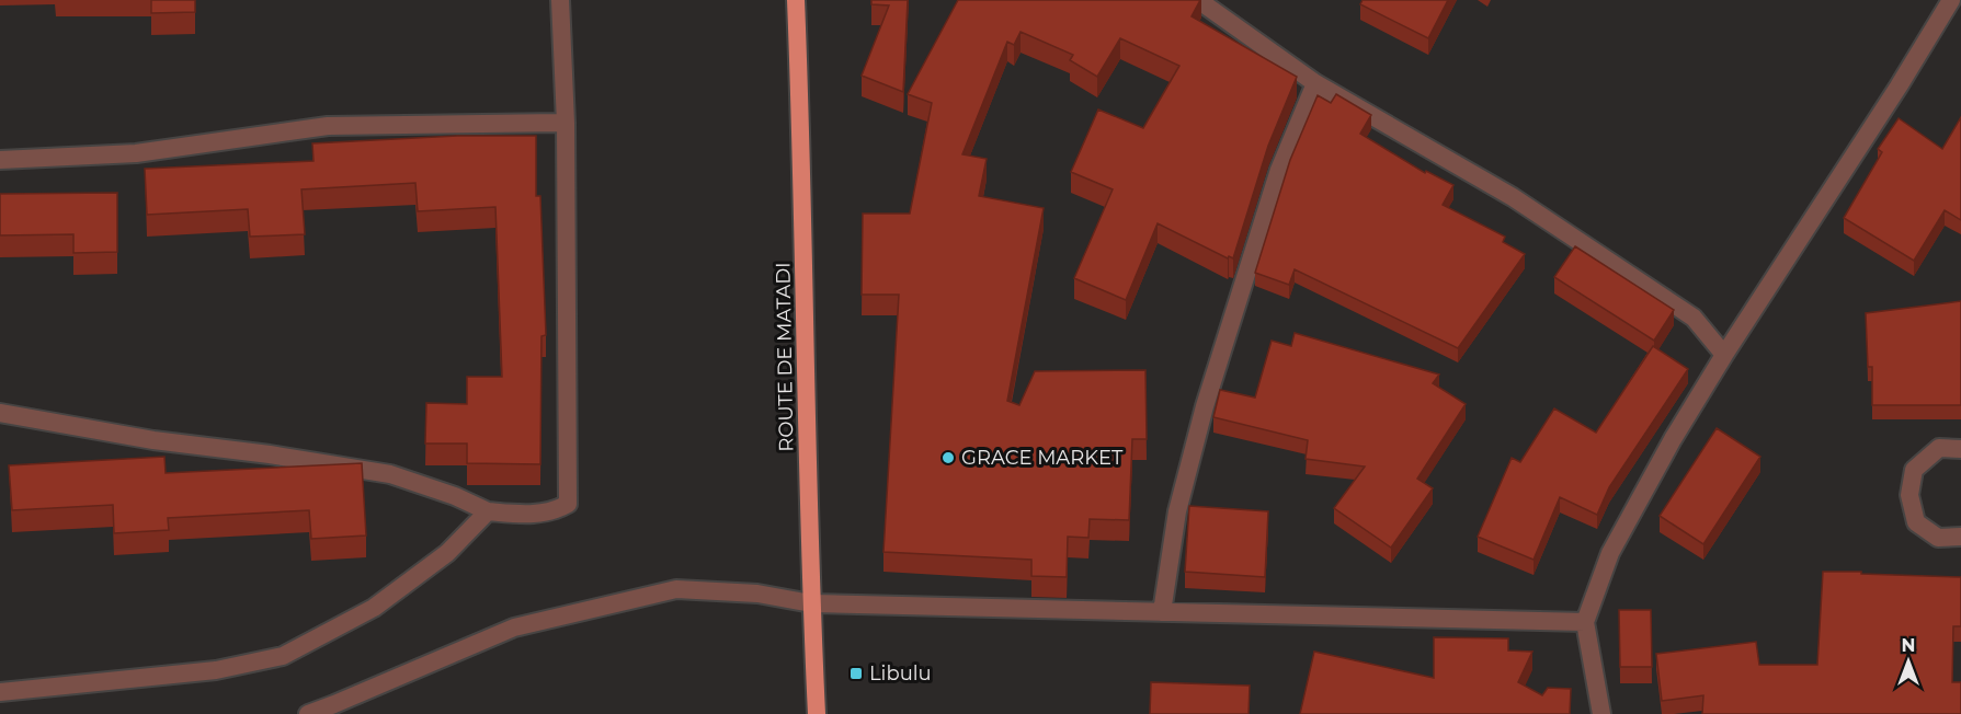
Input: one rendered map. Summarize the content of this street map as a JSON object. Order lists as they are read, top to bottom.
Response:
{
  "streets": {
    "highway": ["ROUTE DE MATADI"]
  },
  "places": {
    "other": ["GRACE MARKET"],
    "transit": ["Libulu"]
  },
  "north": "top"
}
